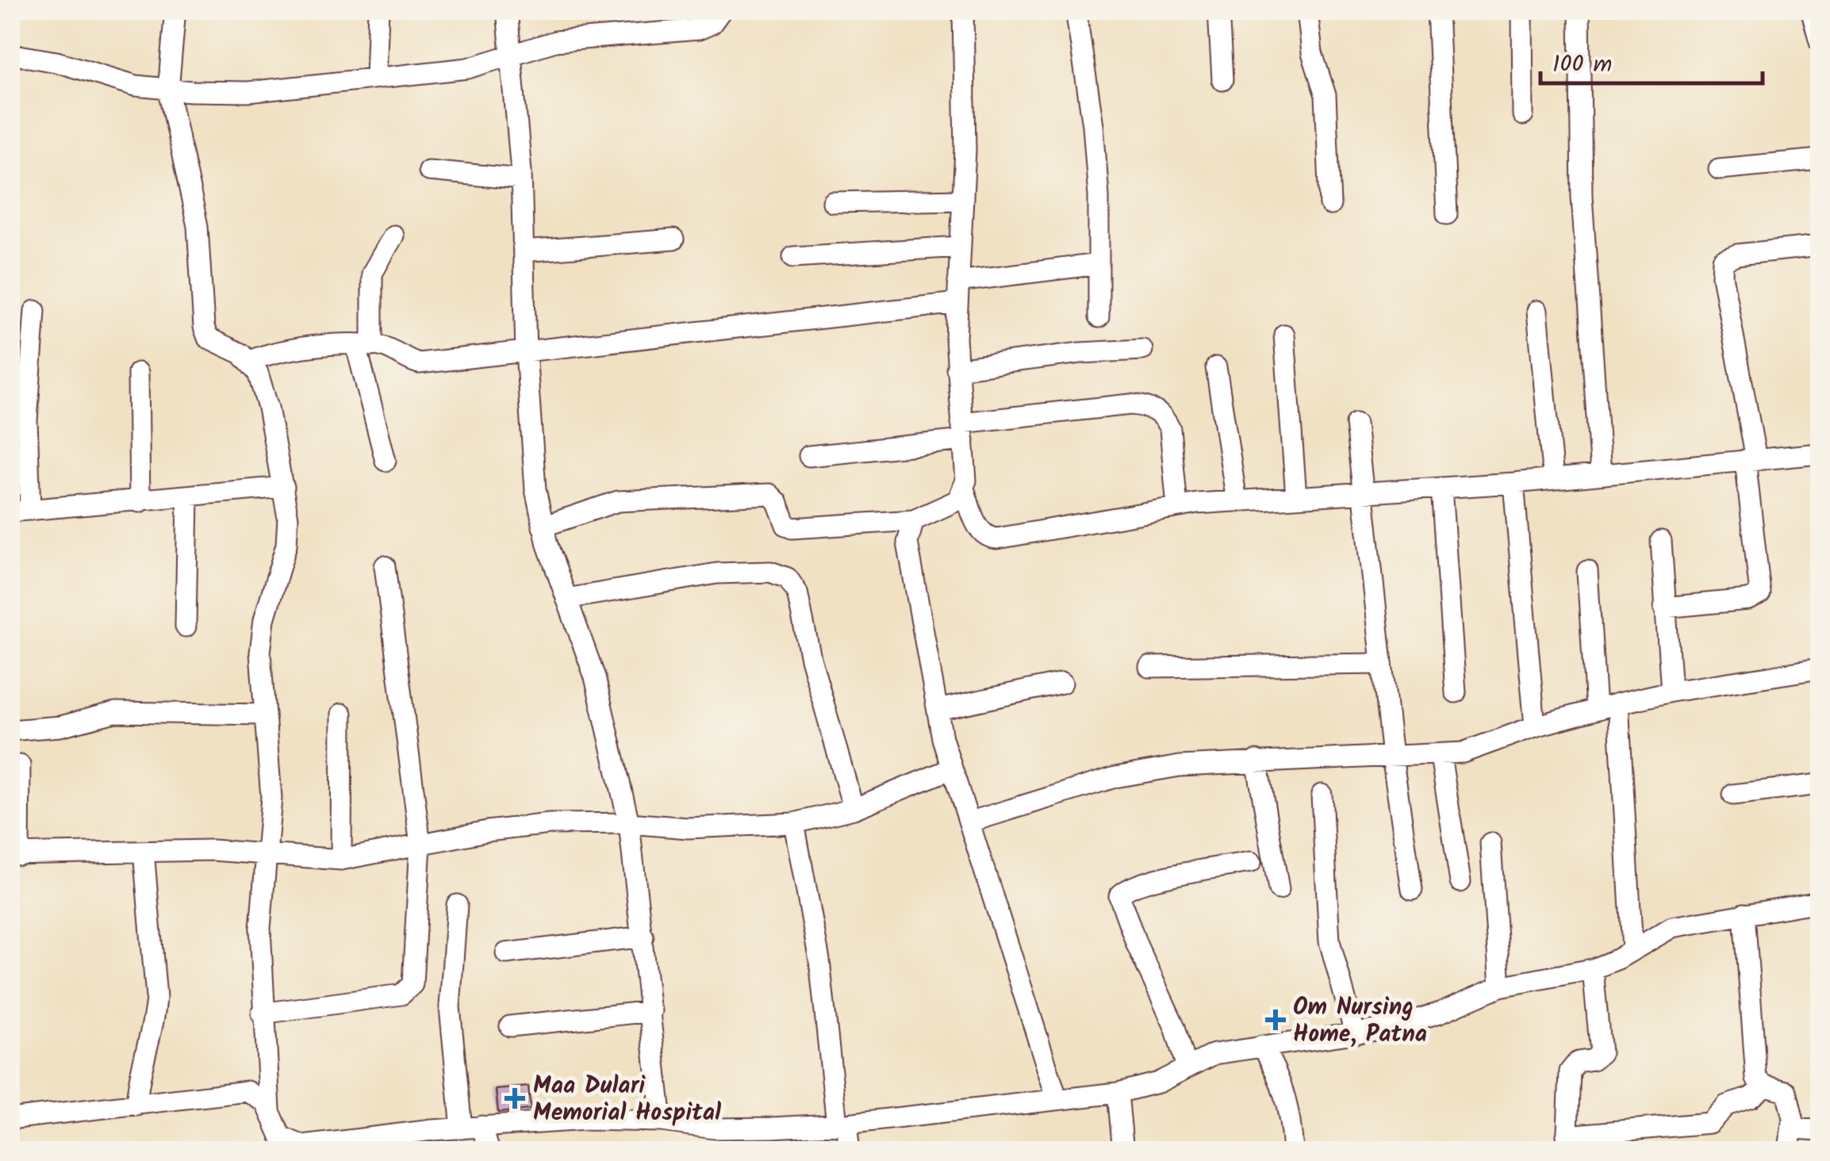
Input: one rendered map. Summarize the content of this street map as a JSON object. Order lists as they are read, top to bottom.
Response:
{
  "places": {
    "health": ["Om Nursing Home, Patna", "Maa Dulari Memorial Hospital"]
  },
  "scale_bar": "100 m"
}
